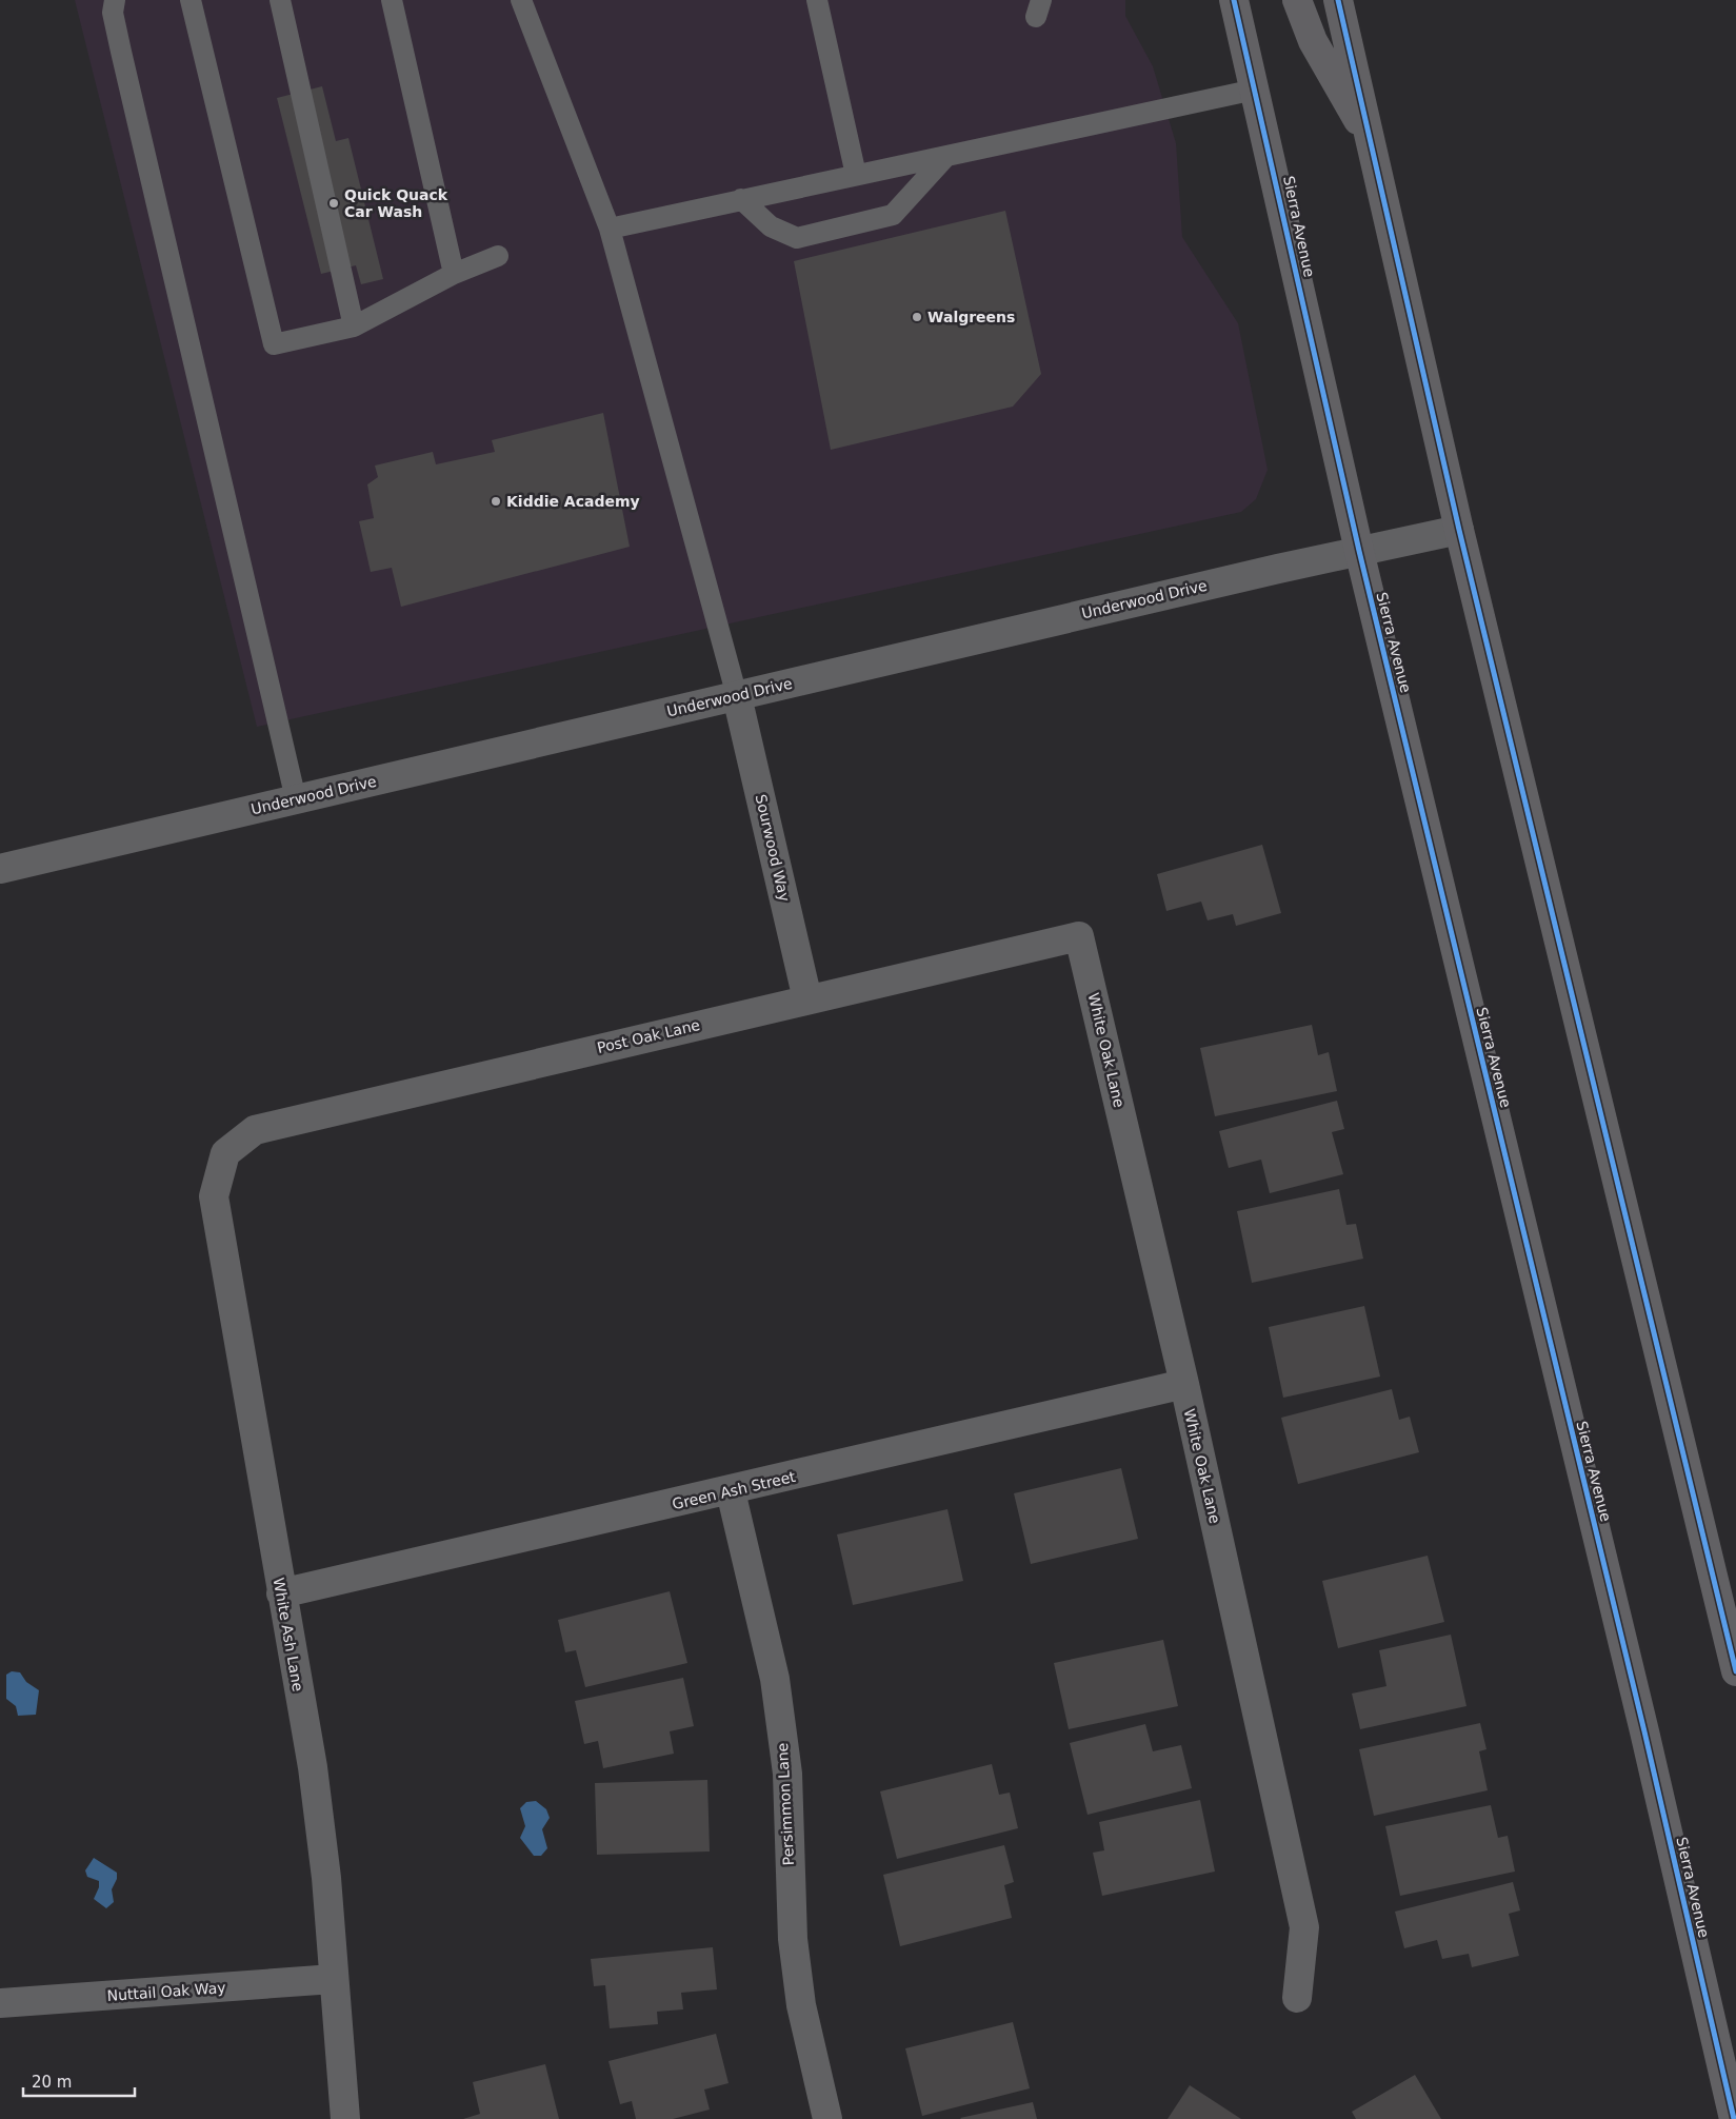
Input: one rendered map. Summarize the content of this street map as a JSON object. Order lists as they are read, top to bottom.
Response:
{
  "streets": {
    "main road": ["Sierra Avenue"],
    "street": [
      "Underwood Drive",
      "Sourwood Way",
      "Post Oak Lane",
      "White Oak Lane",
      "Green Ash Street",
      "White Ash Lane",
      "Persimmon Lane",
      "Nuttail Oak Way"
    ]
  },
  "crossings": [
    ["Sierra Avenue", "Underwood Drive"],
    ["Underwood Drive", "Sourwood Way"],
    ["Sourwood Way", "Post Oak Lane"],
    ["Post Oak Lane", "White Oak Lane"],
    ["Post Oak Lane", "White Ash Lane"],
    ["White Oak Lane", "Green Ash Street"],
    ["Green Ash Street", "White Ash Lane"],
    ["Green Ash Street", "Persimmon Lane"],
    ["White Ash Lane", "Nuttail Oak Way"]
  ],
  "places": ["Quick Quack Car Wash", "Walgreens", "Kiddie Academy"],
  "scale_bar": "20 m"
}
